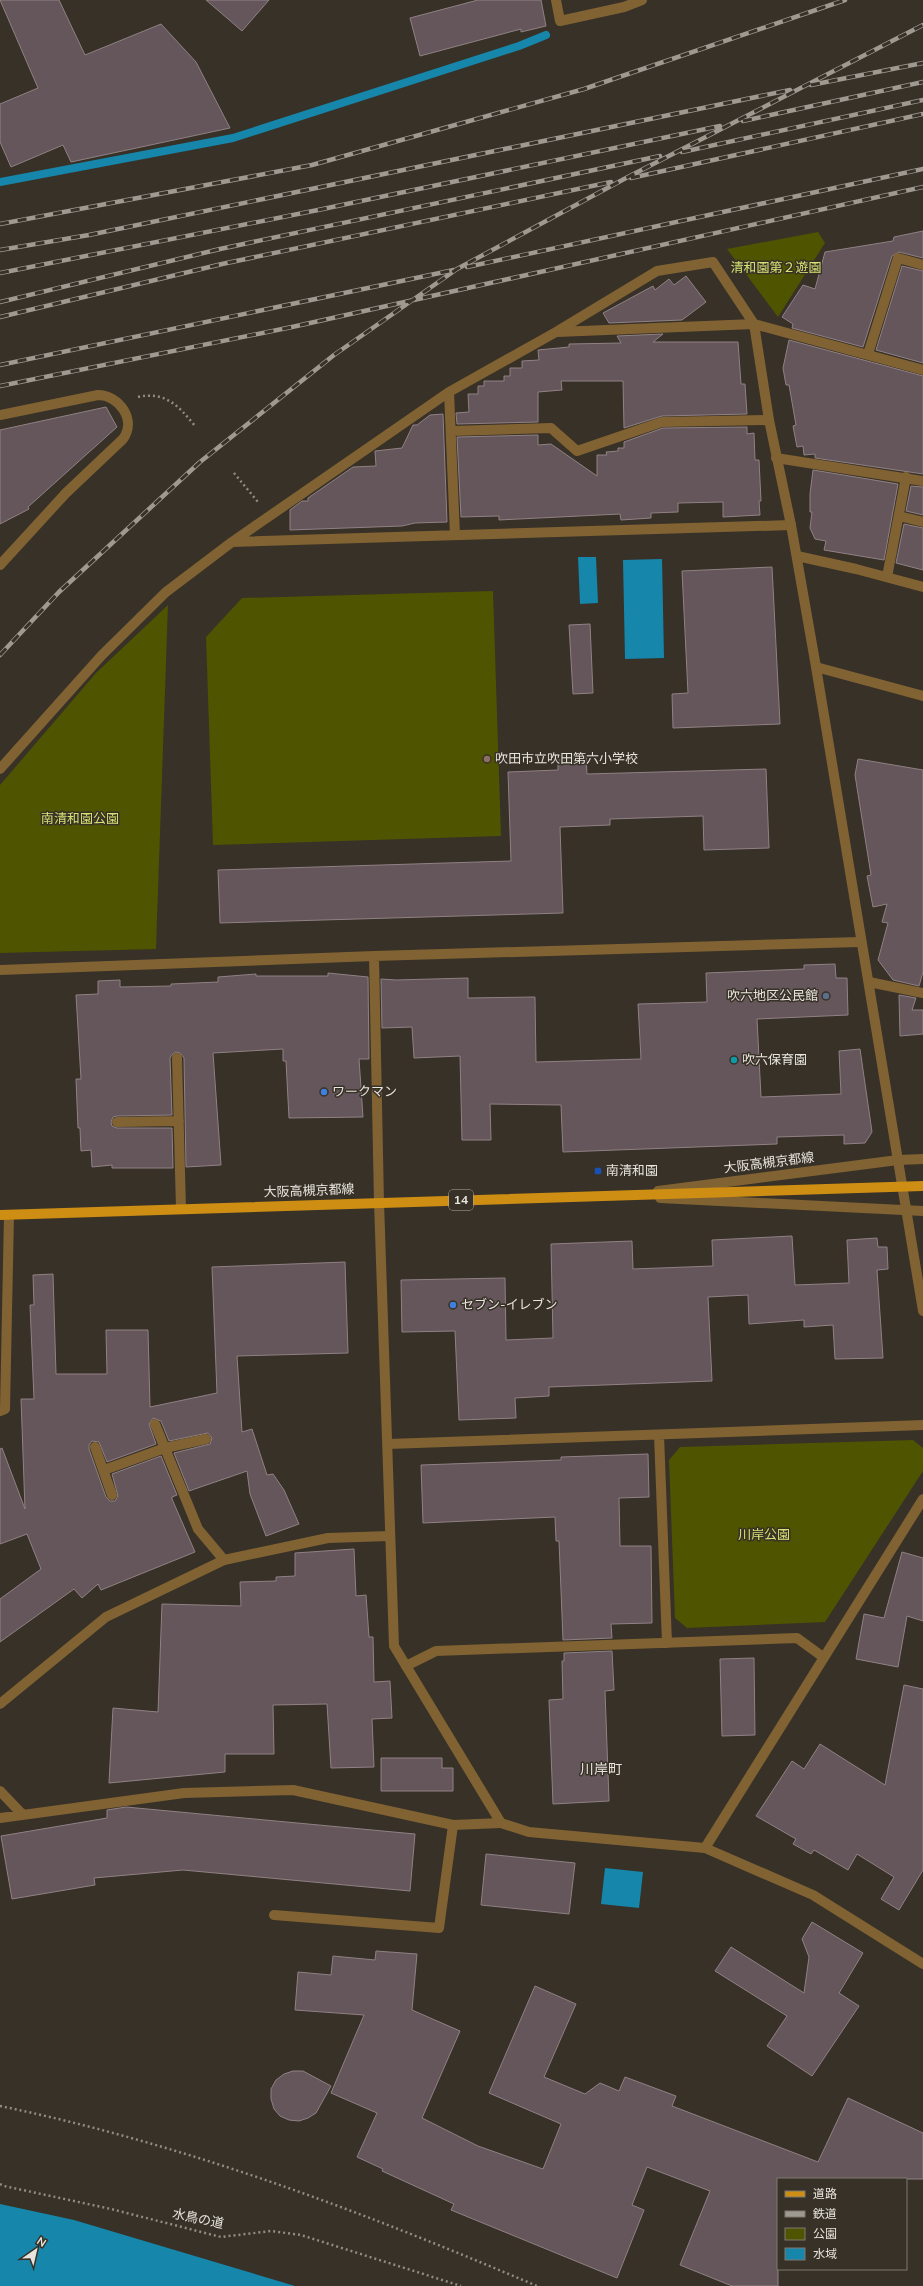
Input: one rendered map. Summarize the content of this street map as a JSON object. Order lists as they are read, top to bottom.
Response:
{
  "streets": {
    "main road": ["大阪高槻京都線", "14"],
    "path": ["水鳥の道"]
  },
  "districts": ["川岸町"],
  "parks": ["清和園第２遊園", "南清和園公園", "川岸公園"],
  "places": {
    "other": [
      "吹田市立吹田第六小学校",
      "吹六地区公民館",
      "吹六保育園",
      "ワークマン",
      "セブン-イレブン"
    ],
    "transit": ["南清和園"]
  },
  "legend": [
    "道路",
    "鉄道",
    "公園",
    "水域"
  ],
  "north": "top right"
}
